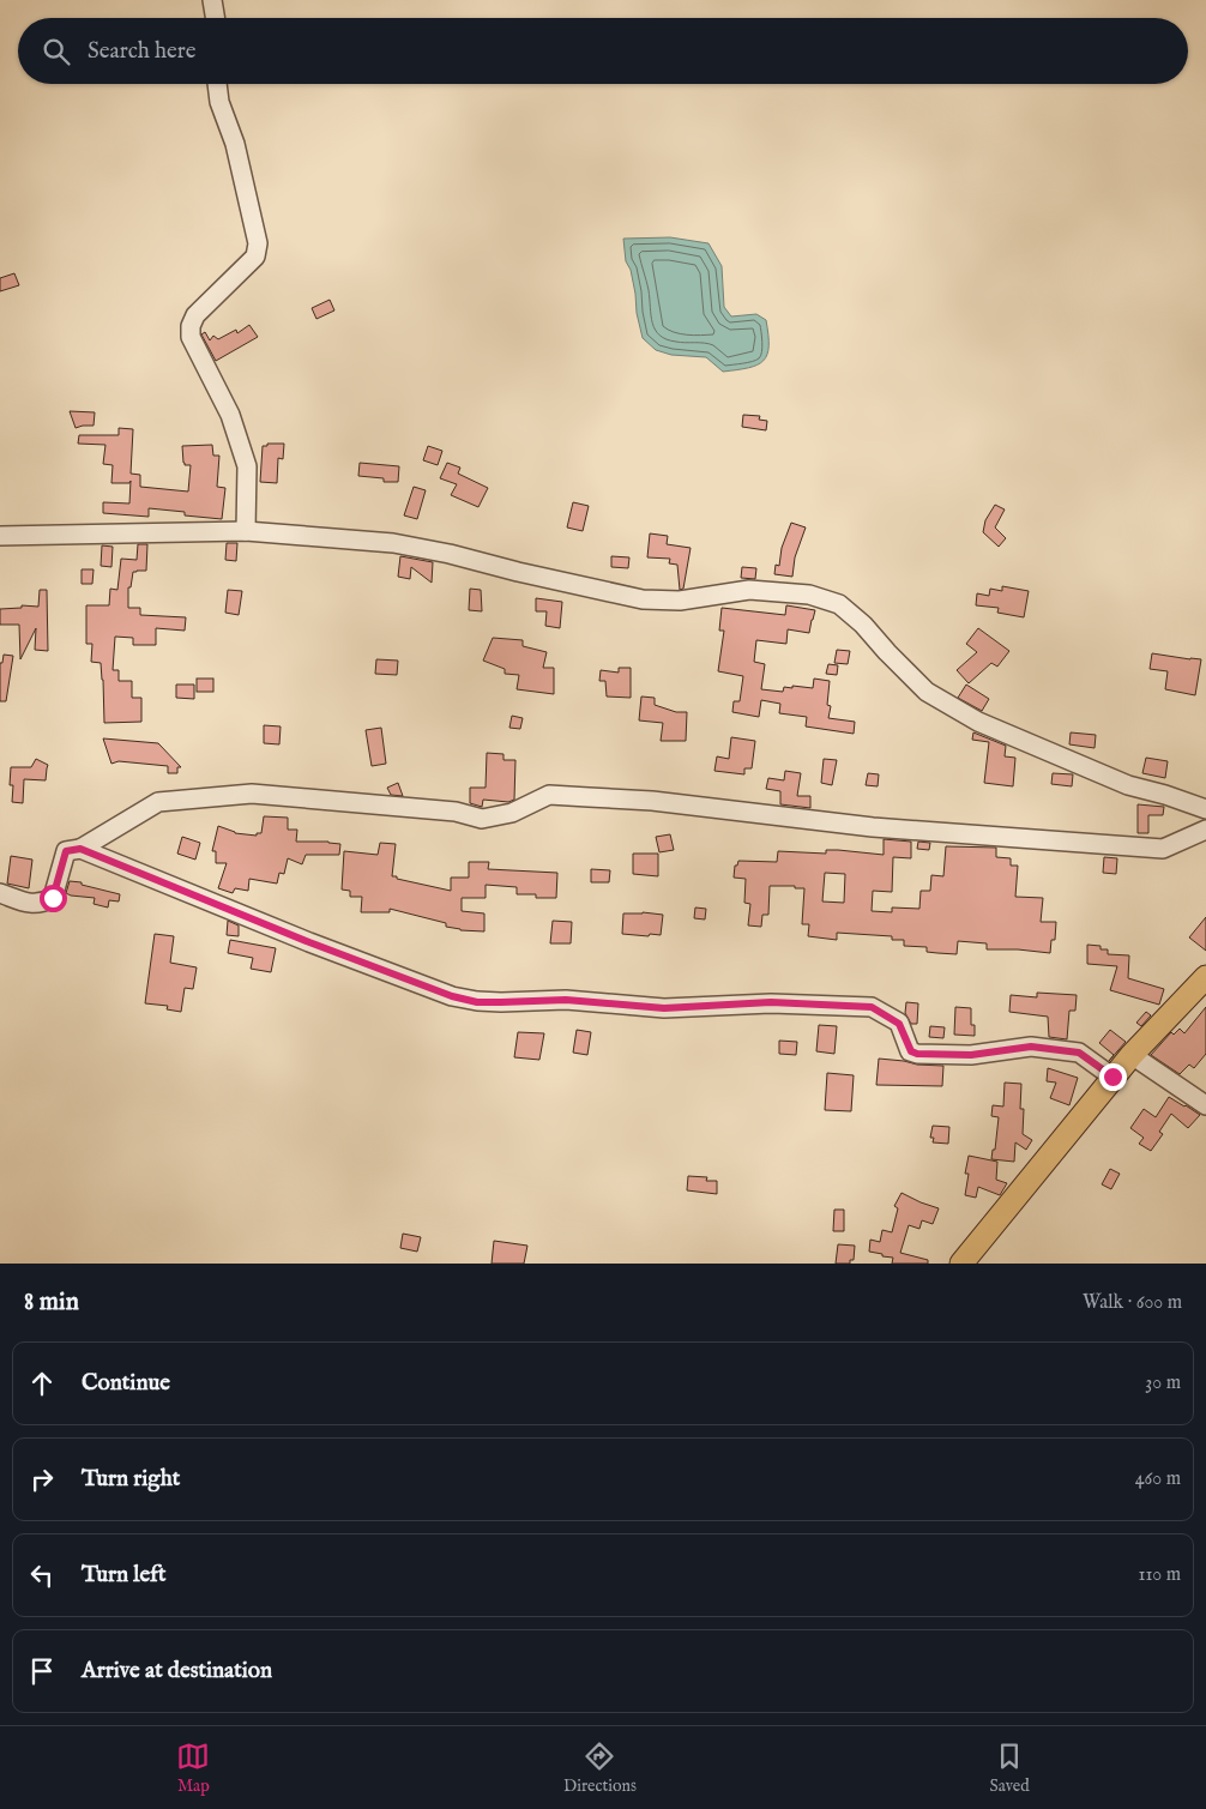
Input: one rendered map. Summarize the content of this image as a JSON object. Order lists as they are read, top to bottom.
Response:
{
  "page": {
    "search": "Search here",
    "heading": ["8 min", "Walk · 600 m"],
    "list": [
      ["Continue", "30 m"],
      ["Turn right", "460 m"],
      ["Turn left", "110 m"],
      "Arrive at destination"
    ],
    "nav": ["Map", "Directions", "Saved"]
  }
}
